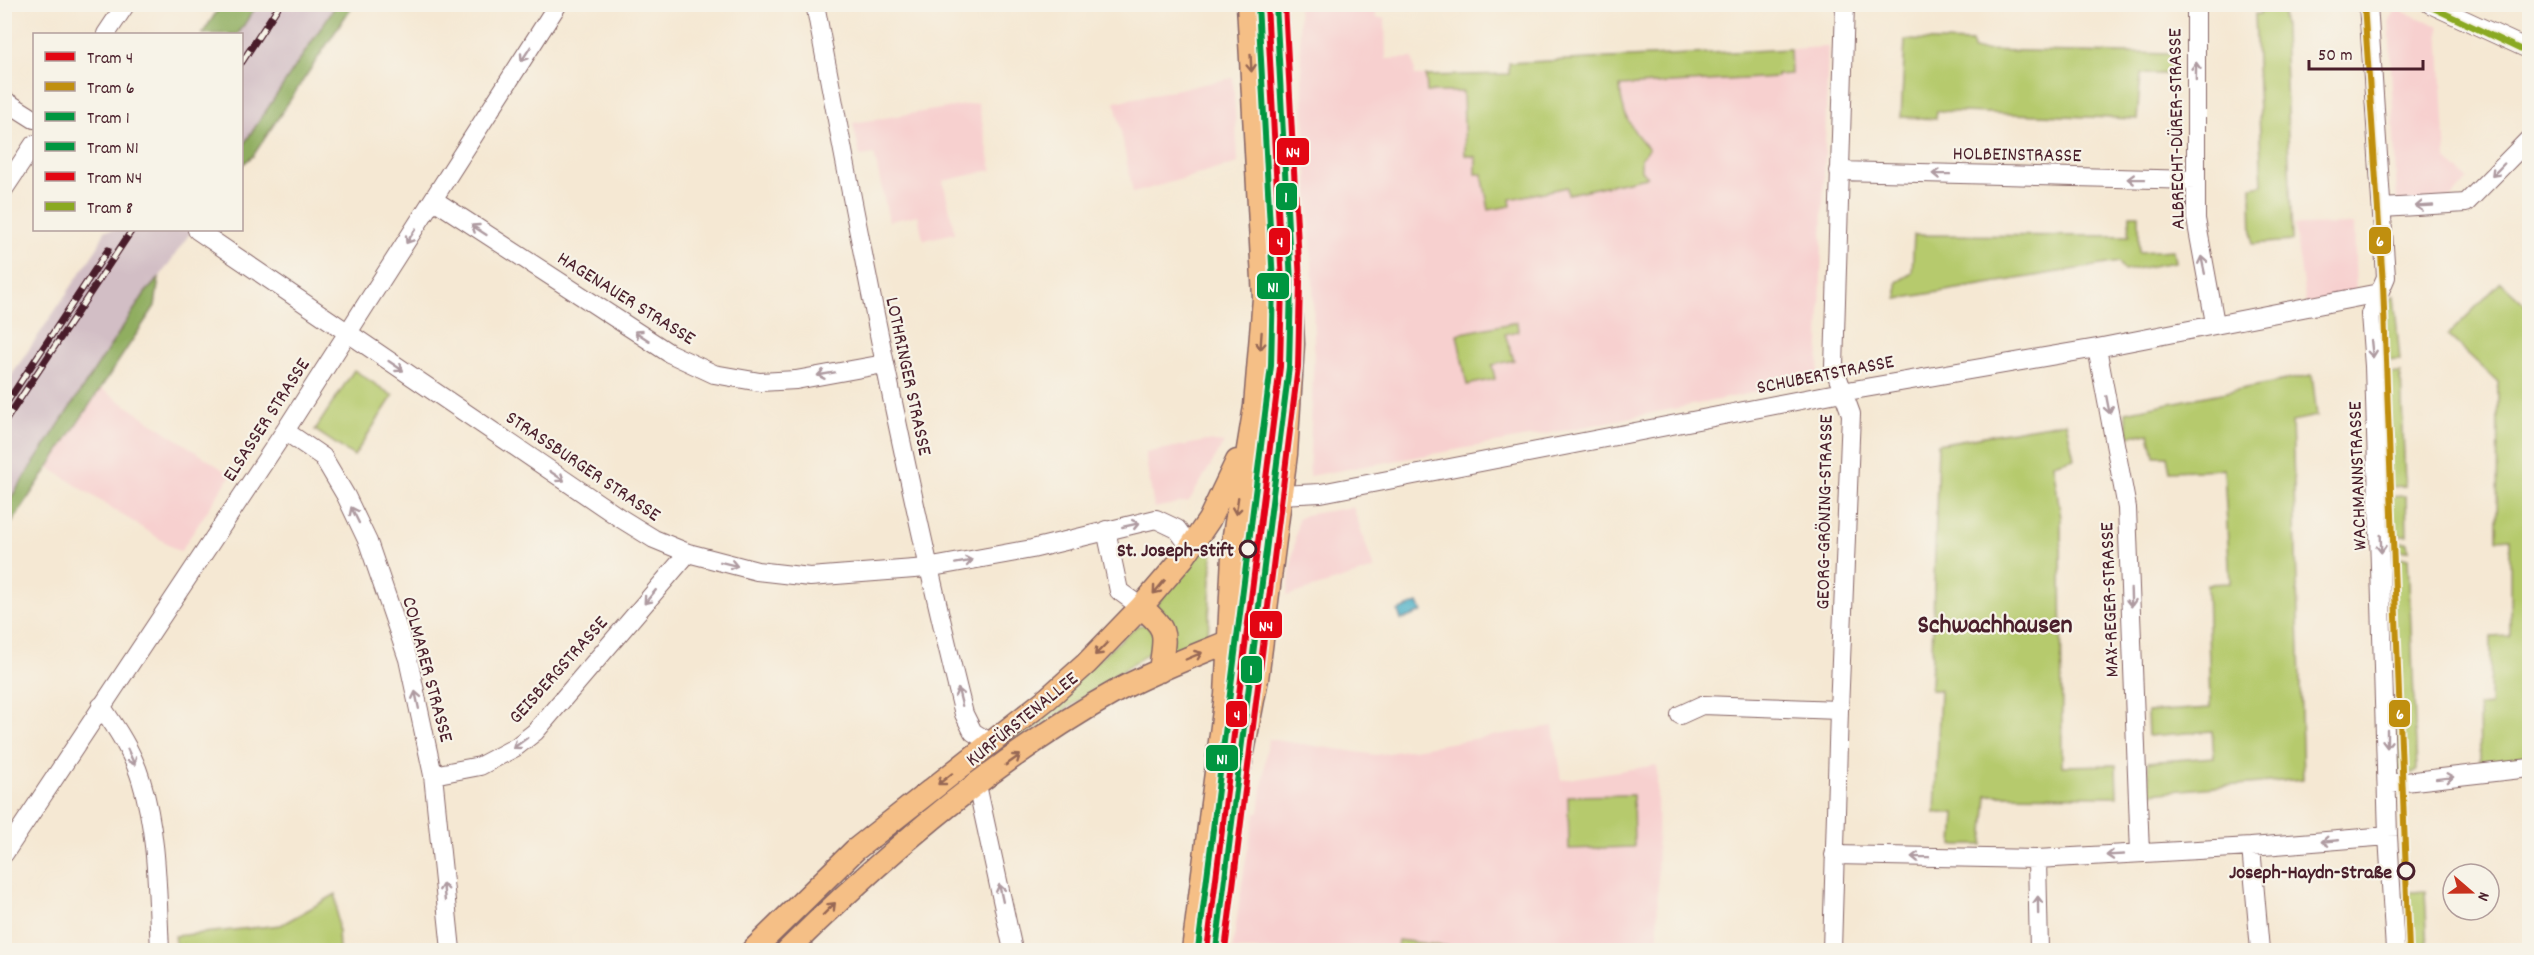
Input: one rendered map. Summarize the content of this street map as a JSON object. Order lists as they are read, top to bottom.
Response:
{
  "streets": {
    "main road": ["KURFÜRSTENALLEE"],
    "street": [
      "ALBRECHT-DÜRER-STRASSE",
      "HOLBEINSTRASSE",
      "HAGENAUER STRASSE",
      "SCHUBERTSTRASSE",
      "LOTHRINGER STRASSE",
      "ELSASSER STRASSE",
      "STRASSBURGER STRASSE",
      "WACHMANNSTRASSE",
      "GEORG-GRÖNING-STRASSE",
      "MAX-REGER-STRASSE",
      "COLMARER STRASSE",
      "GEISBERGSTRASSE"
    ]
  },
  "crossings": [
    ["ALBRECHT-DÜRER-STRASSE", "HOLBEINSTRASSE"],
    ["ALBRECHT-DÜRER-STRASSE", "SCHUBERTSTRASSE"],
    ["HOLBEINSTRASSE", "GEORG-GRÖNING-STRASSE"],
    ["HAGENAUER STRASSE", "LOTHRINGER STRASSE"],
    ["HAGENAUER STRASSE", "ELSASSER STRASSE"],
    ["SCHUBERTSTRASSE", "WACHMANNSTRASSE"],
    ["SCHUBERTSTRASSE", "GEORG-GRÖNING-STRASSE"],
    ["SCHUBERTSTRASSE", "MAX-REGER-STRASSE"],
    ["LOTHRINGER STRASSE", "STRASSBURGER STRASSE"],
    ["LOTHRINGER STRASSE", "KURFÜRSTENALLEE"],
    ["ELSASSER STRASSE", "STRASSBURGER STRASSE"],
    ["ELSASSER STRASSE", "COLMARER STRASSE"],
    ["STRASSBURGER STRASSE", "GEISBERGSTRASSE"],
    ["STRASSBURGER STRASSE", "KURFÜRSTENALLEE"],
    ["COLMARER STRASSE", "GEISBERGSTRASSE"]
  ],
  "one_way": [
    "ALBRECHT-DÜRER-STRASSE",
    "HOLBEINSTRASSE",
    "HAGENAUER STRASSE",
    "ELSASSER STRASSE",
    "STRASSBURGER STRASSE",
    "WACHMANNSTRASSE",
    "MAX-REGER-STRASSE",
    "COLMARER STRASSE",
    "GEISBERGSTRASSE"
  ],
  "districts": ["Schwachhausen"],
  "places": ["St. Joseph-Stift", "Joseph-Haydn-Straße"],
  "lines": [
    "tram line 4",
    "tram line 6",
    "tram line 1",
    "tram line N1",
    "tram line N4",
    "tram line 8"
  ],
  "legend": [
    "Tram 4",
    "Tram 6",
    "Tram 1",
    "Tram N1",
    "Tram N4",
    "Tram 8"
  ],
  "scale_bar": "50 m",
  "north": "right"
}
